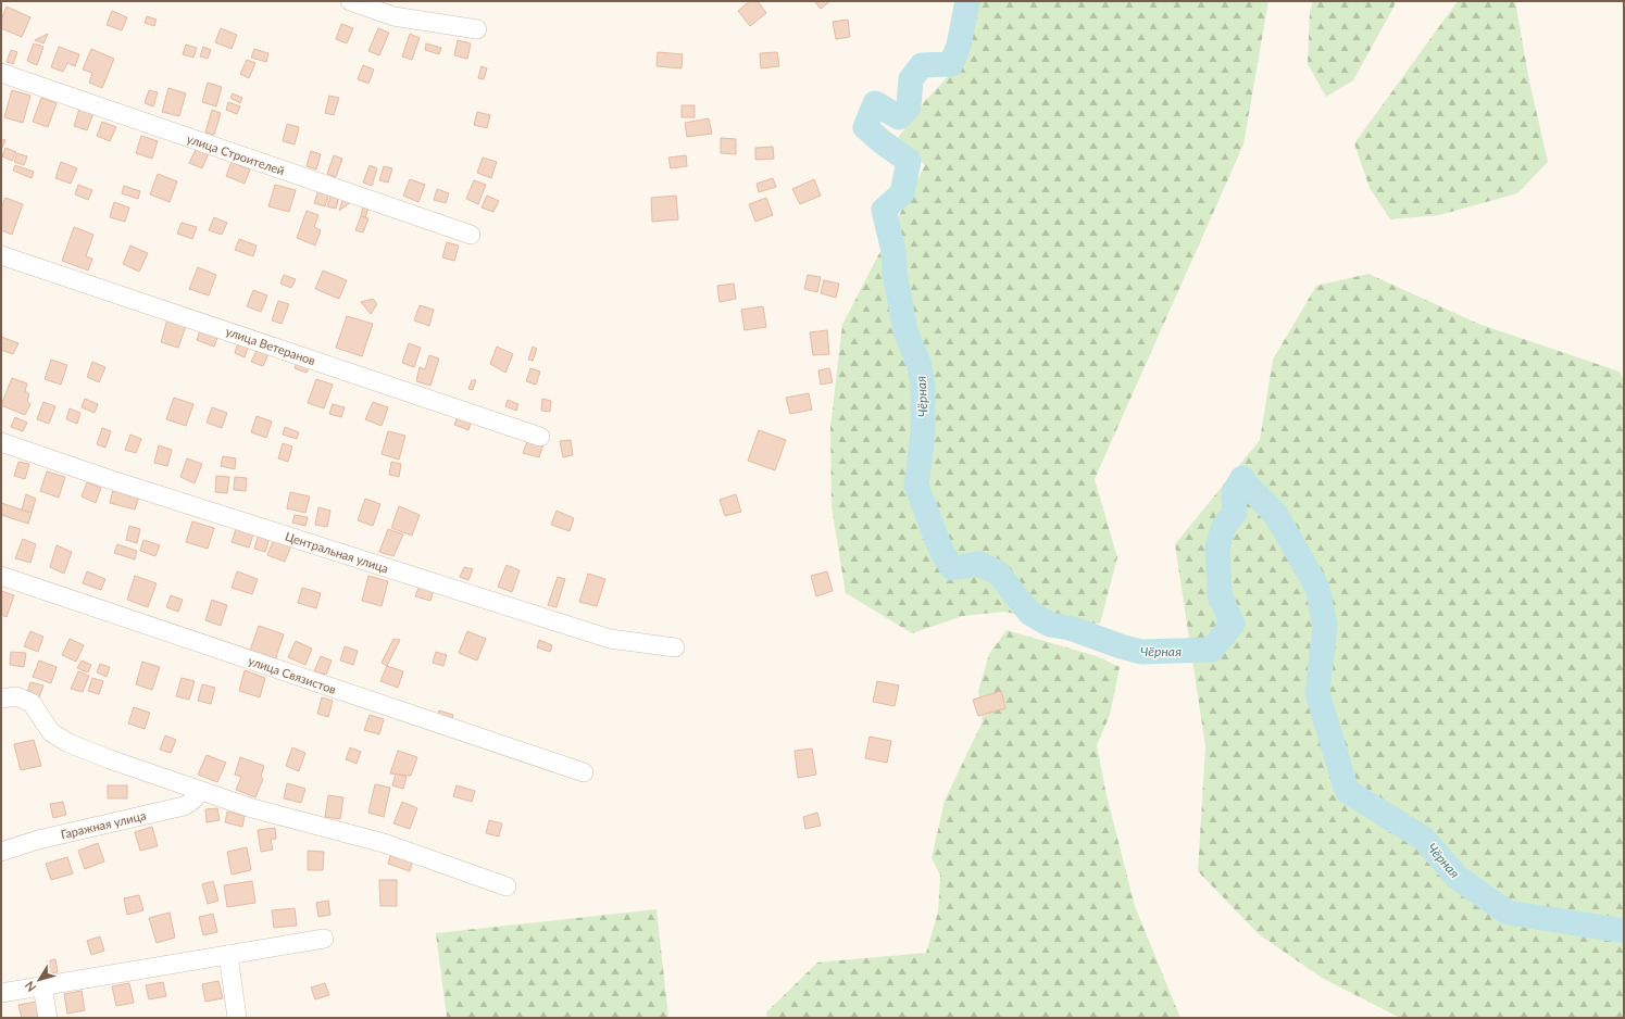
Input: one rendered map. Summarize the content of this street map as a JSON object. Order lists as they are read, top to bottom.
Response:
{
  "streets": {
    "street": [
      "улица Строителей",
      "улица Ветеранов",
      "Центральная улица",
      "улица Связистов",
      "Гаражная улица"
    ]
  },
  "water": ["Чёрная"],
  "north": "bottom left"
}
